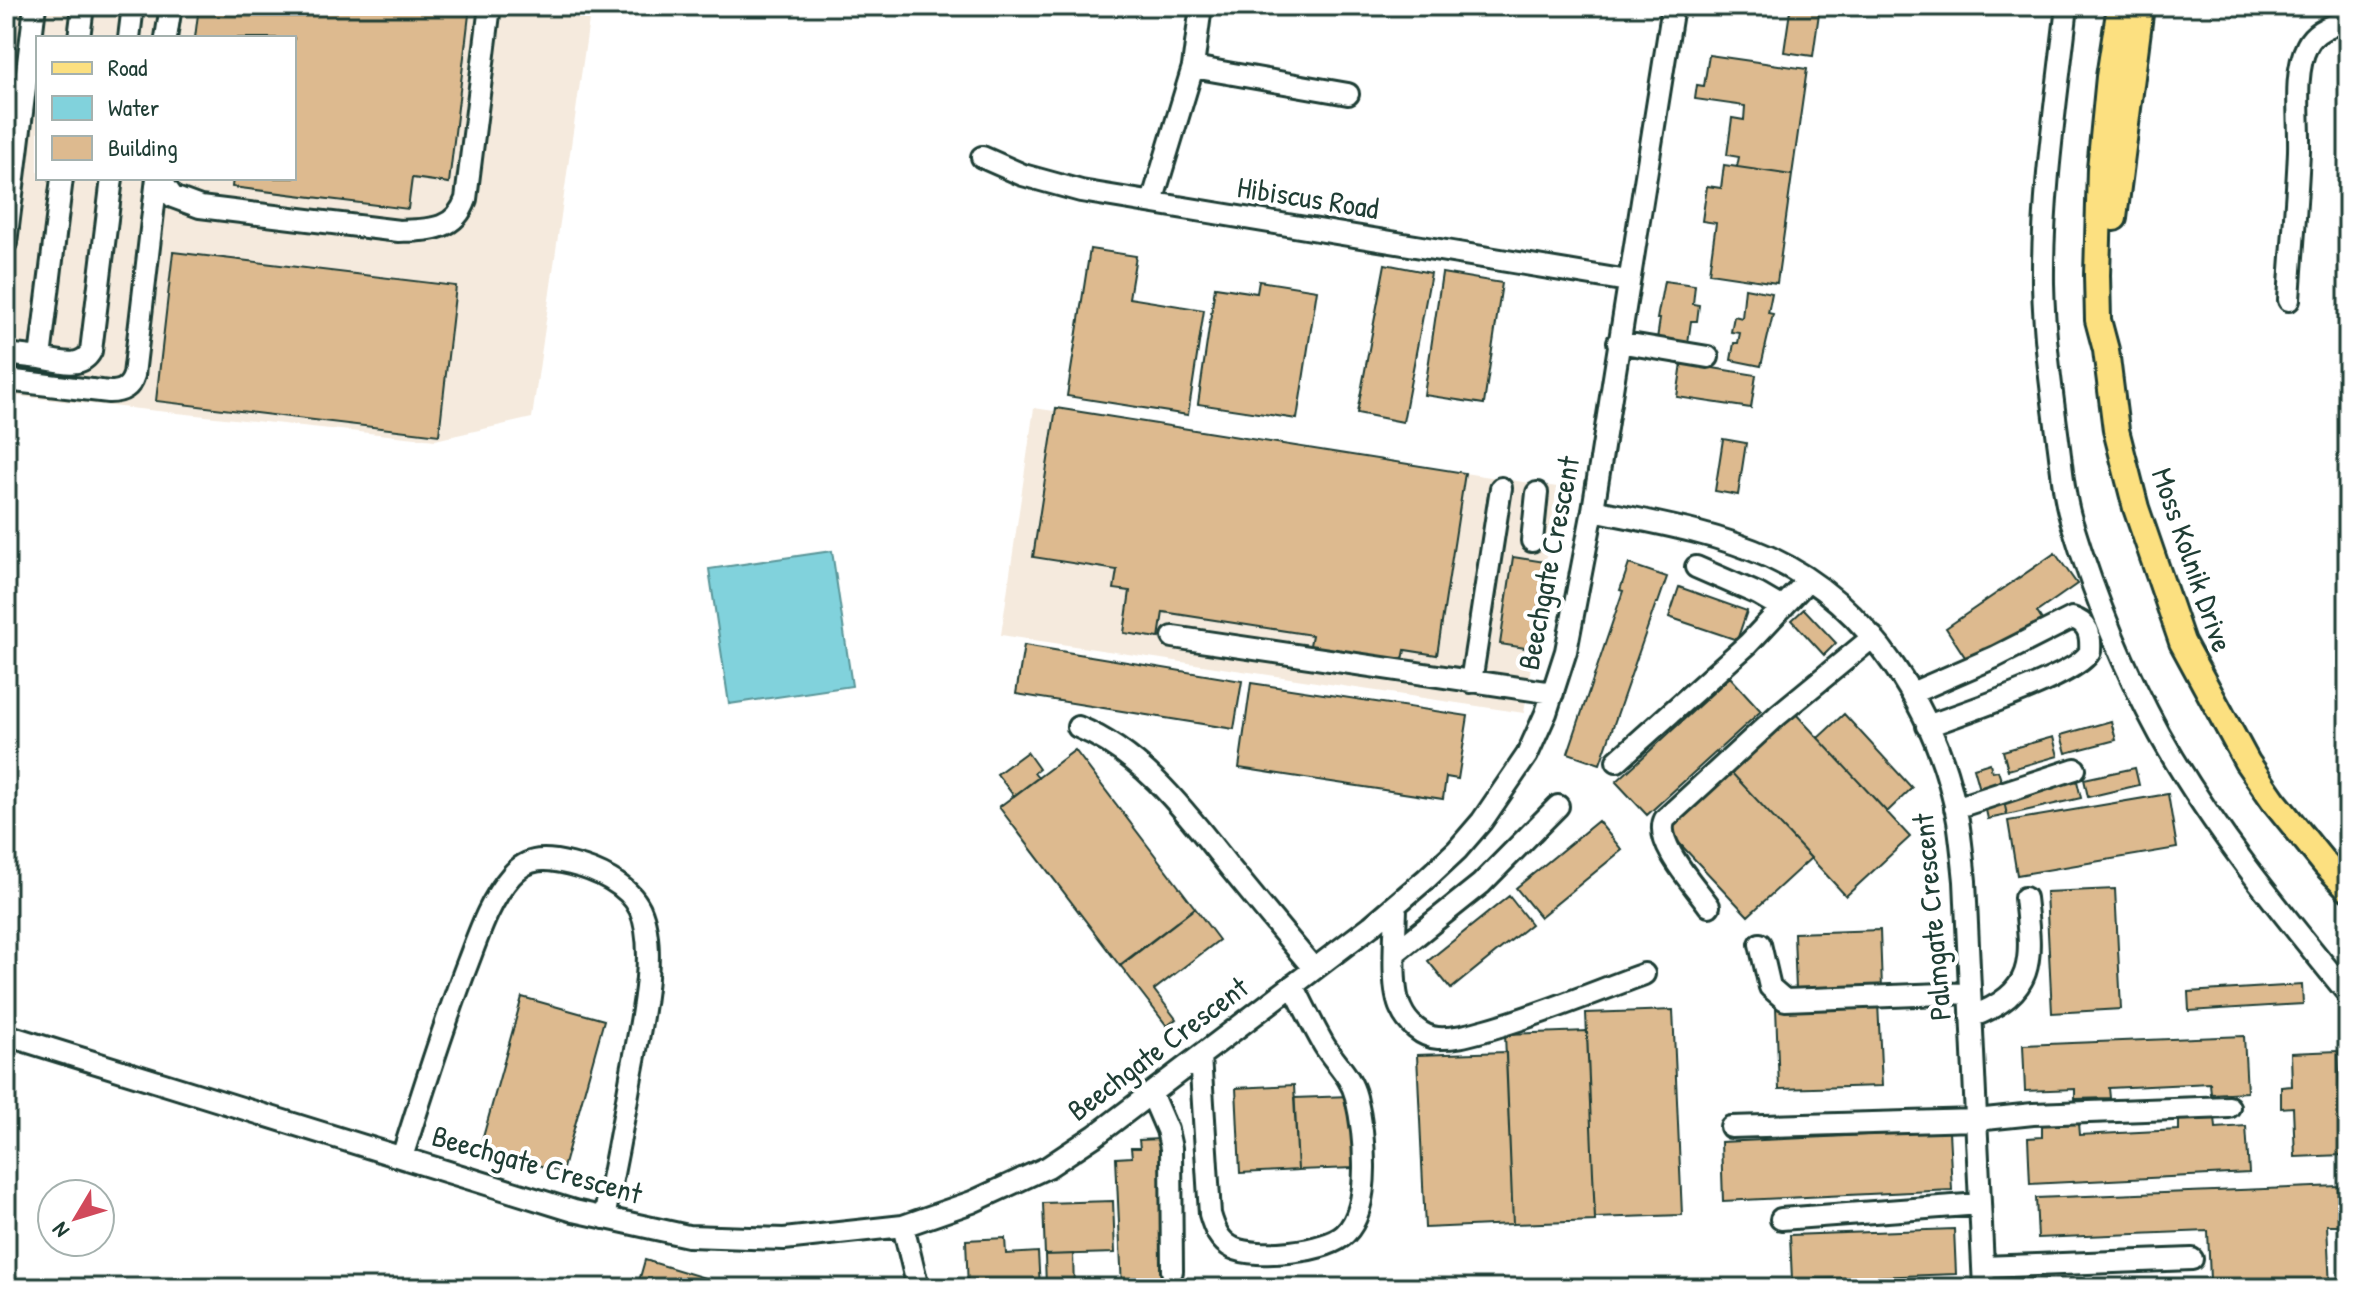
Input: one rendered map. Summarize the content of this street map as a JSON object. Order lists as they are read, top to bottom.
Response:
{
  "streets": {
    "main road": ["Moss Kolnik Drive"],
    "street": ["Hibiscus Road", "Beechgate Crescent", "Palmgate Crescent"]
  },
  "crossings": [
    ["Hibiscus Road", "Beechgate Crescent"],
    ["Beechgate Crescent", "Palmgate Crescent"]
  ],
  "legend": ["Road", "Water", "Building"],
  "north": "bottom left"
}
